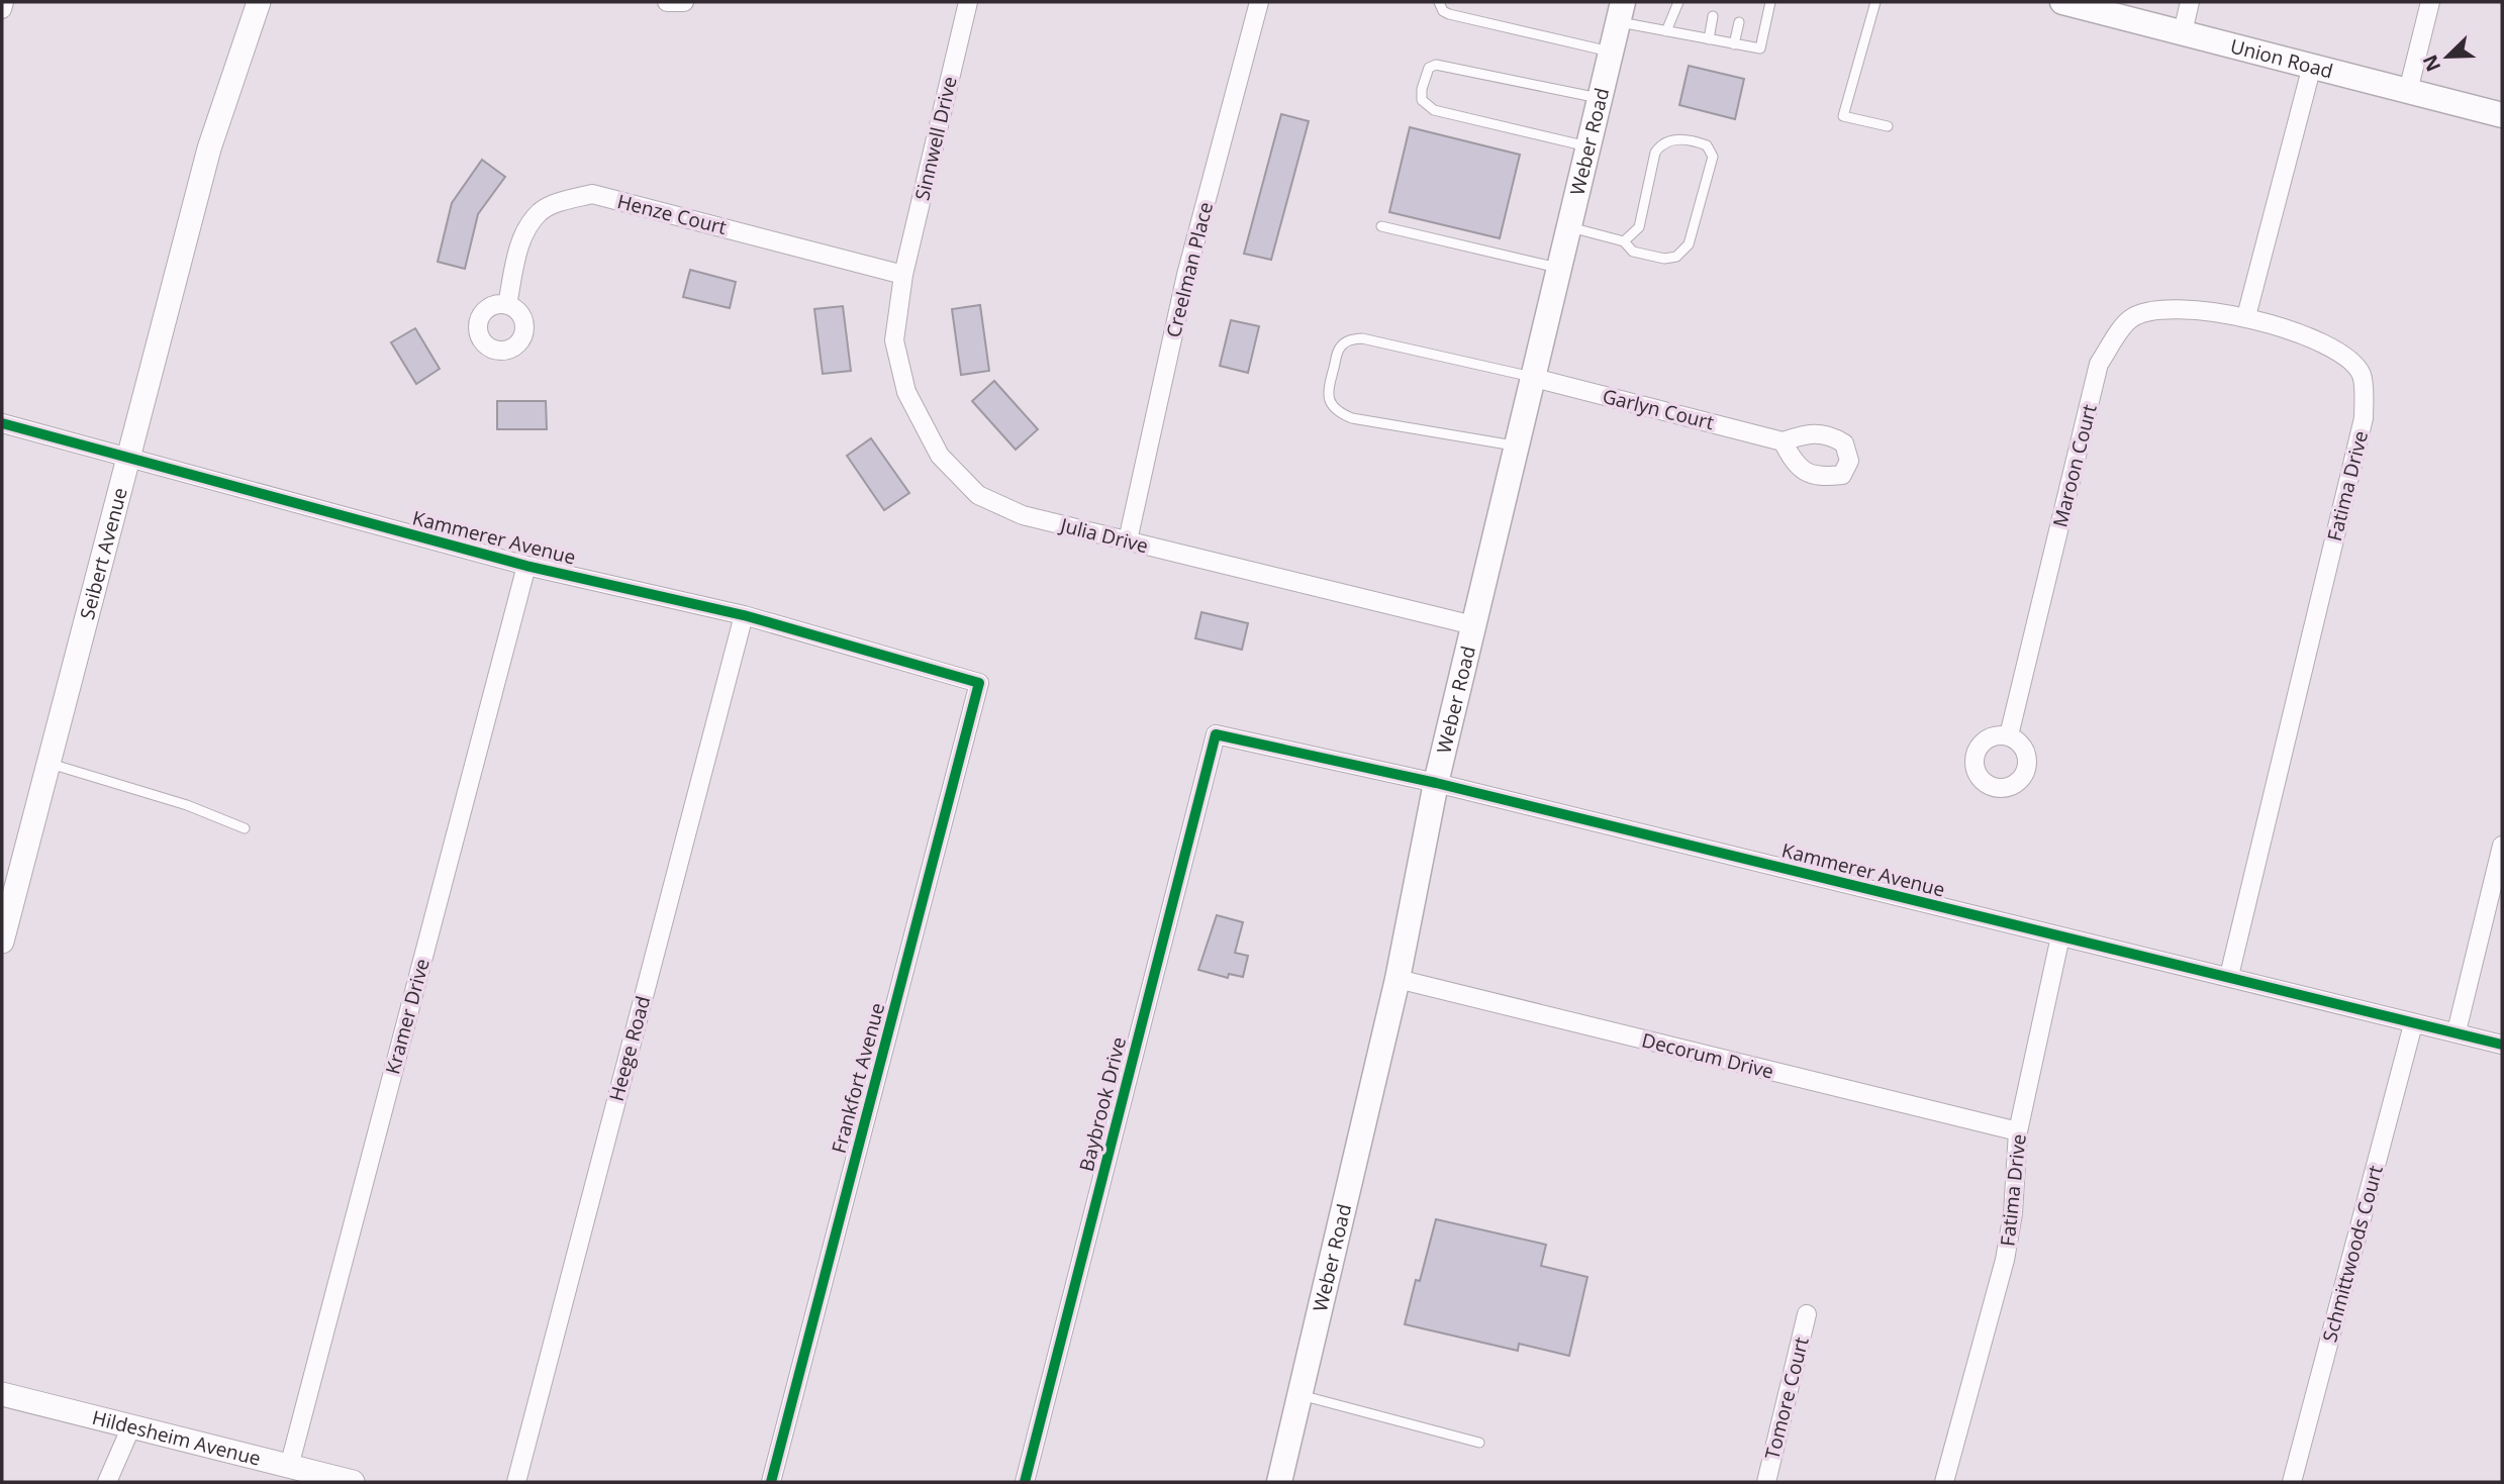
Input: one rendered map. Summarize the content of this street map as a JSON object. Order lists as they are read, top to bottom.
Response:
{
  "streets": {
    "main road": ["Union Road", "Weber Road"],
    "street": [
      "Sinnwell Drive",
      "Henze Court",
      "Creelman Place",
      "Garlyn Court",
      "Maroon Court",
      "Fatima Drive",
      "Julia Drive",
      "Kammerer Avenue",
      "Seibert Avenue",
      "Kramer Drive",
      "Heege Road",
      "Decorum Drive",
      "Frankfort Avenue",
      "Baybrook Drive",
      "Schmittwoods Court",
      "Tomore Court",
      "Hildesheim Avenue"
    ]
  },
  "crossings": [
    ["Sinnwell Drive", "Henze Court"],
    ["Sinnwell Drive", "Julia Drive"],
    ["Weber Road", "Garlyn Court"],
    ["Weber Road", "Julia Drive"],
    ["Weber Road", "Kammerer Avenue"],
    ["Weber Road", "Decorum Drive"],
    ["Henze Court", "Julia Drive"],
    ["Creelman Place", "Julia Drive"],
    ["Maroon Court", "Fatima Drive"],
    ["Fatima Drive", "Kammerer Avenue"],
    ["Fatima Drive", "Decorum Drive"],
    ["Kammerer Avenue", "Seibert Avenue"],
    ["Kammerer Avenue", "Kramer Drive"],
    ["Kammerer Avenue", "Heege Road"],
    ["Kammerer Avenue", "Frankfort Avenue"],
    ["Kammerer Avenue", "Baybrook Drive"],
    ["Kammerer Avenue", "Schmittwoods Court"],
    ["Kramer Drive", "Hildesheim Avenue"]
  ],
  "north": "bottom left"
}
